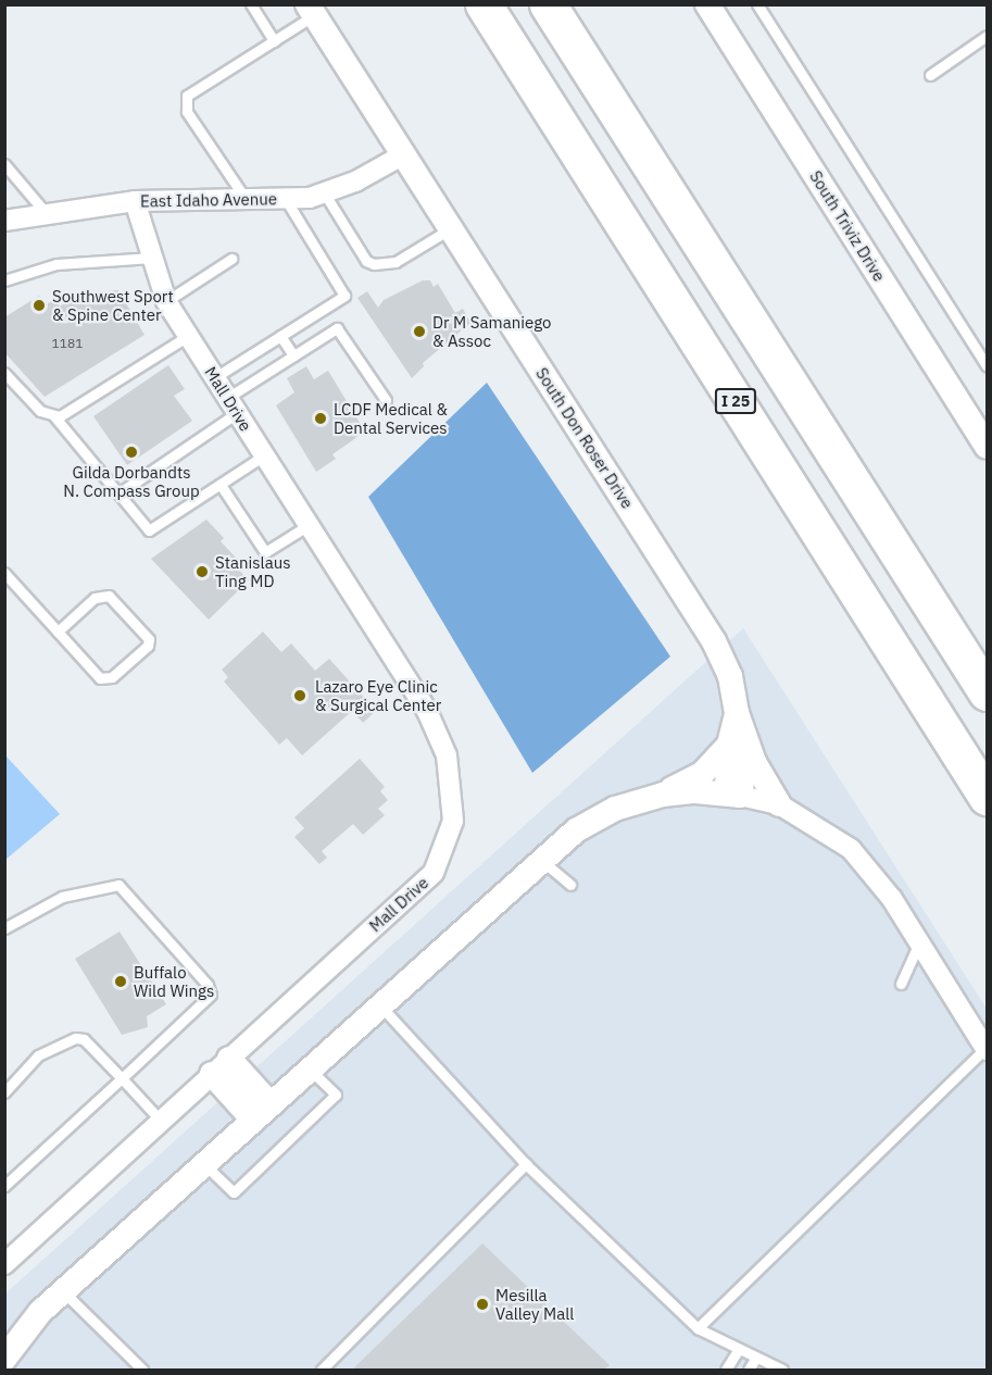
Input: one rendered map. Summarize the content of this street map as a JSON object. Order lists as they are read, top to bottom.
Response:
{
  "streets": {
    "highway": ["I 25"],
    "street": [
      "East Idaho Avenue",
      "South Triviz Drive",
      "Mall Drive",
      "South Don Roser Drive"
    ]
  },
  "crossings": [
    ["East Idaho Avenue", "Mall Drive"],
    ["East Idaho Avenue", "South Don Roser Drive"]
  ],
  "places": [
    "Southwest Sport & Spine Center",
    "Dr M Samaniego & Assoc",
    "LCDF Medical & Dental Services",
    "Gilda Dorbandts N. Compass Group",
    "Stanislaus Ting MD",
    "Lazaro Eye Clinic & Surgical Center",
    "Buffalo Wild Wings",
    "Mesilla Valley Mall"
  ],
  "house_numbers": ["1181"]
}
